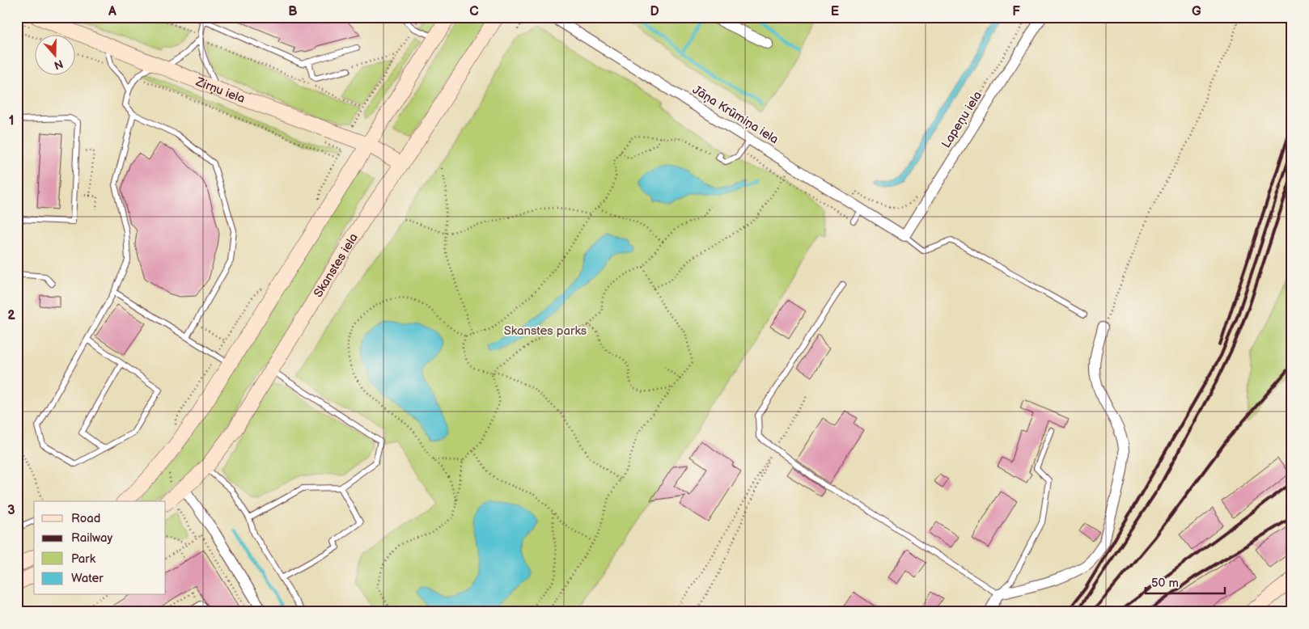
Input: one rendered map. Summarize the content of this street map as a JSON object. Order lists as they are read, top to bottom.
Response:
{
  "streets": {
    "main road": ["Zirņu iela", "Skanstes iela"],
    "street": ["Jāņa Krūmiņa iela", "Lapeņu iela"]
  },
  "crossings": [
    ["Zirņu iela", "Skanstes iela"],
    ["Jāņa Krūmiņa iela", "Lapeņu iela"]
  ],
  "parks": ["Skanstes parks"],
  "legend": [
    "Road",
    "Railway",
    "Park",
    "Water"
  ],
  "scale_bar": "50 m",
  "north": "bottom",
  "grid": {
    "columns": [
      "A",
      "B",
      "C",
      "D",
      "E",
      "F",
      "G"
    ],
    "rows": ["1", "2", "3"]
  }
}
